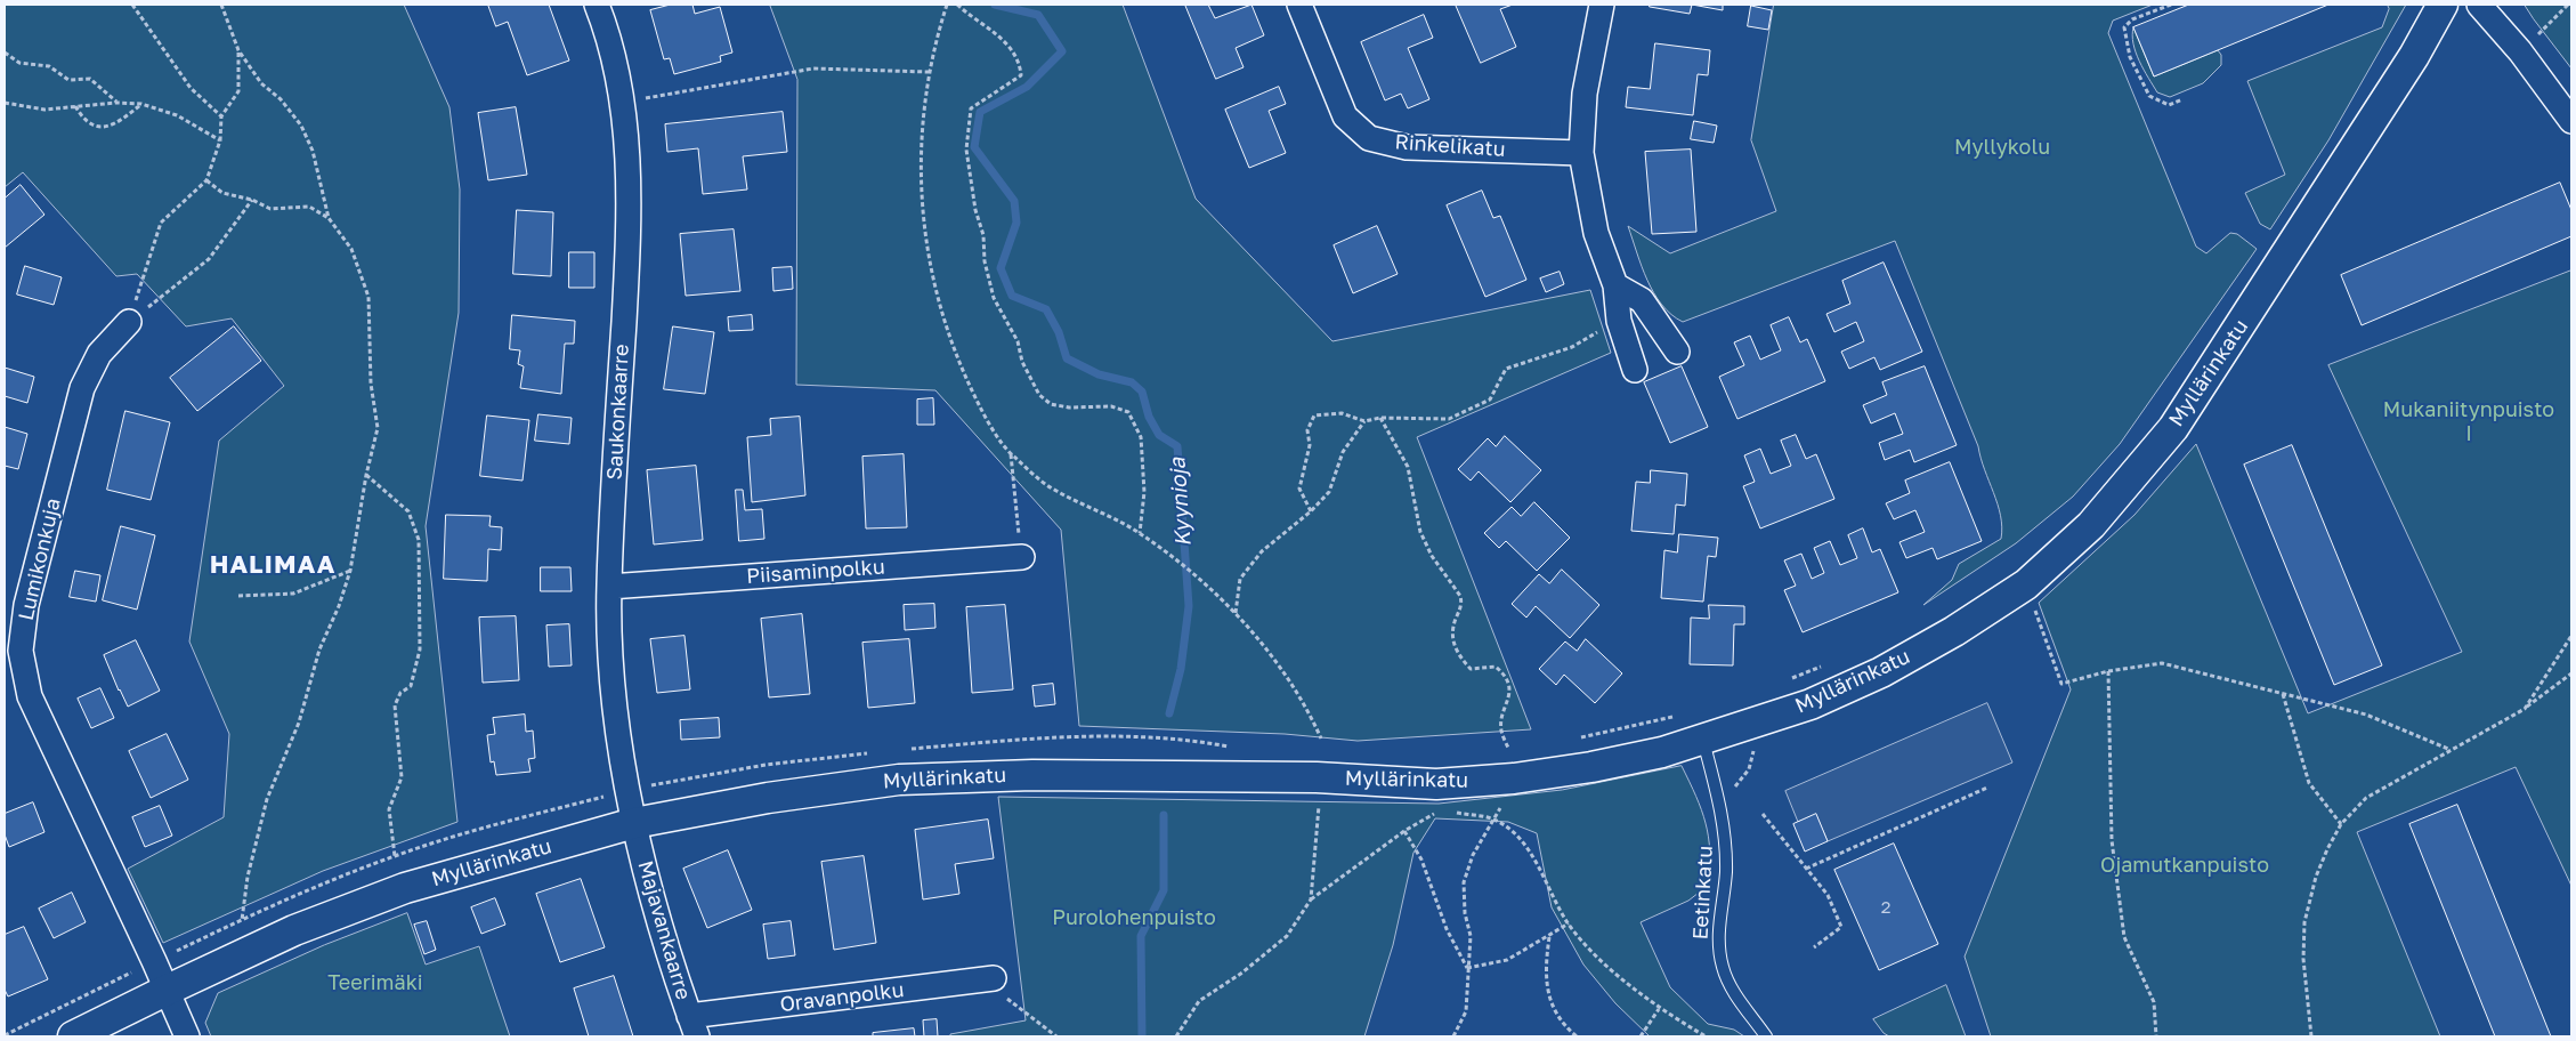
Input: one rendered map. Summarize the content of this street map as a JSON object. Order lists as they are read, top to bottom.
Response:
{
  "streets": {
    "street": [
      "Rinkelikatu",
      "Myllärinkatu",
      "Saukonkaarre",
      "Lumikonkuja",
      "Piisaminpolku",
      "Majavankaarre",
      "Oravanpolku"
    ],
    "lane": ["Eetinkatu"]
  },
  "crossings": [
    ["Myllärinkatu", "Saukonkaarre"],
    ["Myllärinkatu", "Lumikonkuja"],
    ["Myllärinkatu", "Eetinkatu"],
    ["Myllärinkatu", "Majavankaarre"],
    ["Saukonkaarre", "Piisaminpolku"],
    ["Saukonkaarre", "Majavankaarre"],
    ["Majavankaarre", "Oravanpolku"]
  ],
  "districts": ["HALIMAA"],
  "water": ["Kyynioja"],
  "parks": [
    "Myllykolu",
    "Mukaniitynpuisto I",
    "Ojamutkanpuisto",
    "Purolohenpuisto",
    "Teerimäki"
  ],
  "house_numbers": ["2"]
}
